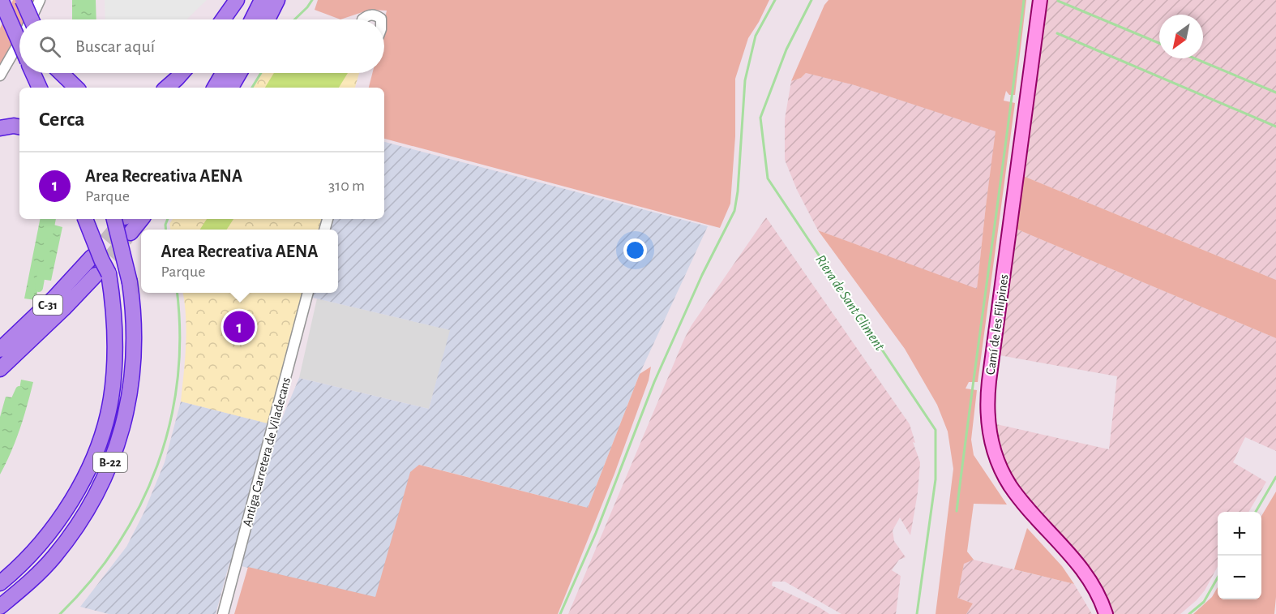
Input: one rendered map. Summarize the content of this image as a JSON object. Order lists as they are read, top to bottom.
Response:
{
  "streets": {
    "highway": ["C-31", "B-22"],
    "main road": ["Camí de les Filipines"],
    "street": ["Antiga Carretera de Viladecans"]
  },
  "water": ["Riera de Sant Climent"],
  "north": "bottom left",
  "page": {
    "search": "Buscar aquí",
    "heading": "Cerca",
    "list": [
      {
        "mark": "1",
        "name": "Area Recreativa AENA",
        "note": "Parque",
        "value": "310 m"
      }
    ],
    "popup": ["Area Recreativa AENA", "Parque"],
    "pins": "1",
    "map_buttons": ["+", "−"]
  }
}
